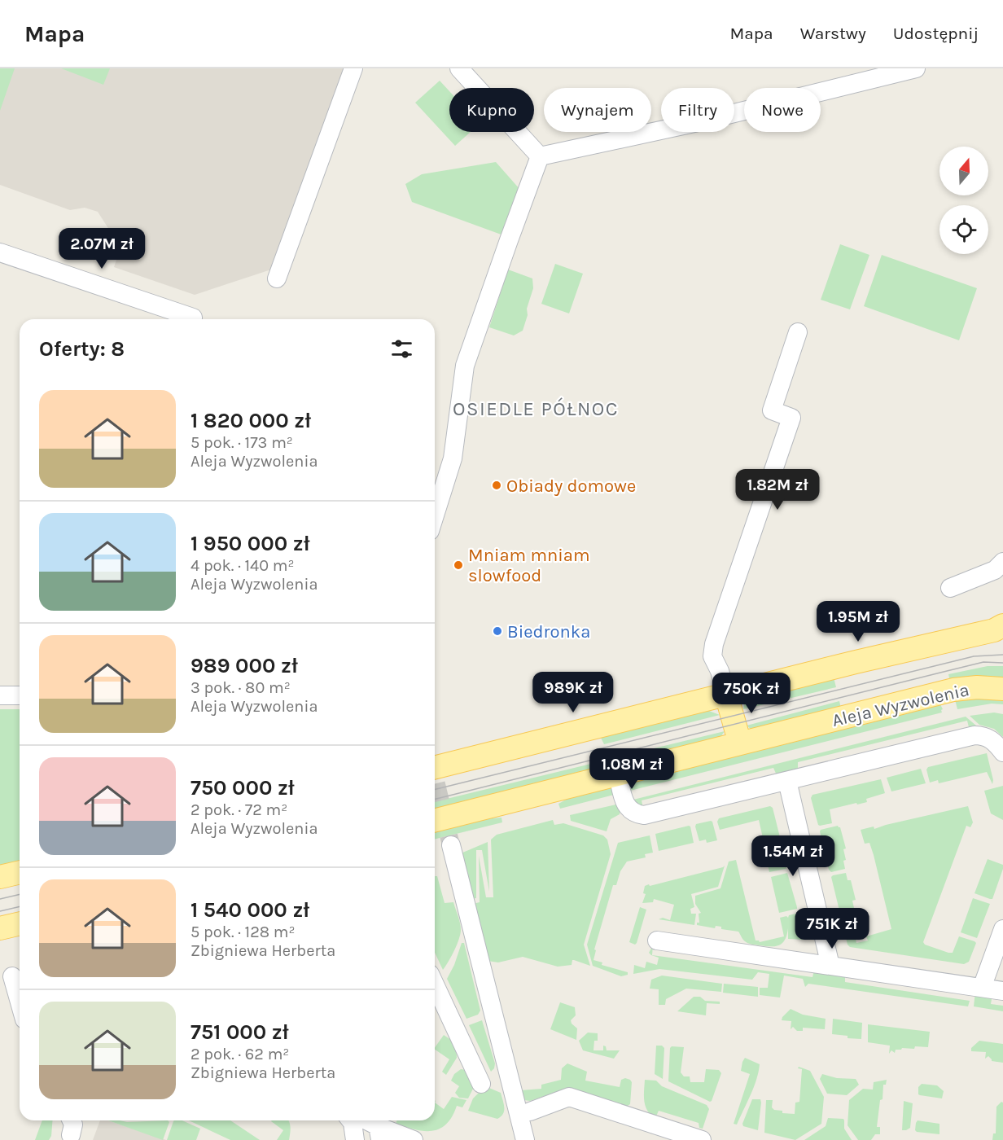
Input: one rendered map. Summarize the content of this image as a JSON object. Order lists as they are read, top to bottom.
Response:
{
  "streets": {
    "main road": ["Aleja Wyzwolenia"]
  },
  "districts": ["OSIEDLE PÓŁNOC"],
  "places": ["Obiady domowe", "Mniam mniam slowfood", "Biedronka"],
  "north": "top",
  "page": {
    "header": "Mapa",
    "nav": ["Mapa", "Warstwy", "Udostępnij"],
    "chip": [
      "Kupno",
      "Wynajem",
      "Filtry",
      "Nowe"
    ],
    "price": [
      "2.07M zł",
      "1.82M zł",
      "1.95M zł",
      "989K zł",
      "750K zł",
      "1.08M zł",
      "1.54M zł",
      "751K zł"
    ],
    "heading": "Oferty: 8",
    "list": [
      {
        "name": "1 820 000 zł",
        "note": "5 pok. · 173 m² · Aleja Wyzwolenia"
      },
      {
        "name": "1 950 000 zł",
        "note": "4 pok. · 140 m² · Aleja Wyzwolenia"
      },
      {
        "name": "989 000 zł",
        "note": "3 pok. · 80 m² · Aleja Wyzwolenia"
      },
      {
        "name": "750 000 zł",
        "note": "2 pok. · 72 m² · Aleja Wyzwolenia"
      },
      {
        "name": "1 540 000 zł",
        "note": "5 pok. · 128 m² · Zbigniewa Herberta"
      },
      {
        "name": "751 000 zł",
        "note": "2 pok. · 62 m² · Zbigniewa Herberta"
      }
    ]
  }
}
